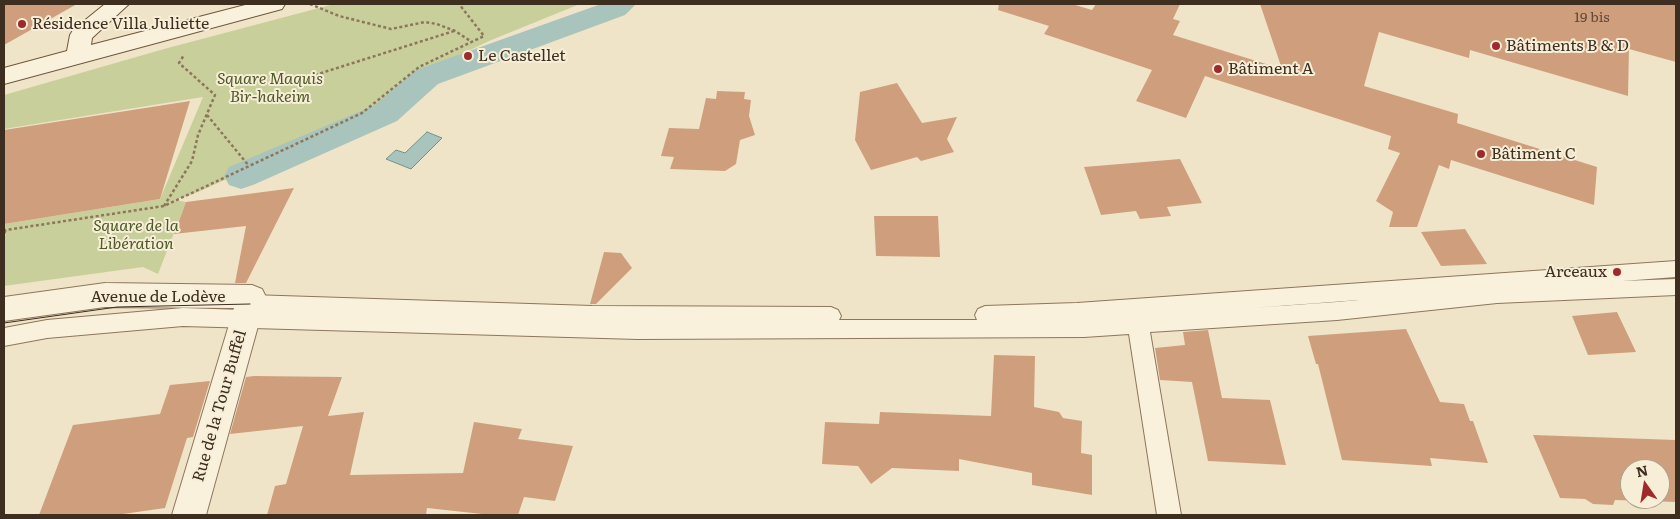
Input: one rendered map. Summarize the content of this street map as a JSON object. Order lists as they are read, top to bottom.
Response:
{
  "streets": {
    "street": ["Avenue de Lodève", "Rue de la Tour Buffel"]
  },
  "crossings": [
    ["Avenue de Lodève", "Rue de la Tour Buffel"]
  ],
  "parks": ["Square Maquis Bir-hakeim", "Square de la Libération"],
  "places": [
    "Résidence Villa Juliette",
    "Bâtiments B & D",
    "Le Castellet",
    "Bâtiment A",
    "Bâtiment C",
    "Arceaux"
  ],
  "house_numbers": ["19 bis"],
  "north": "top"
}
